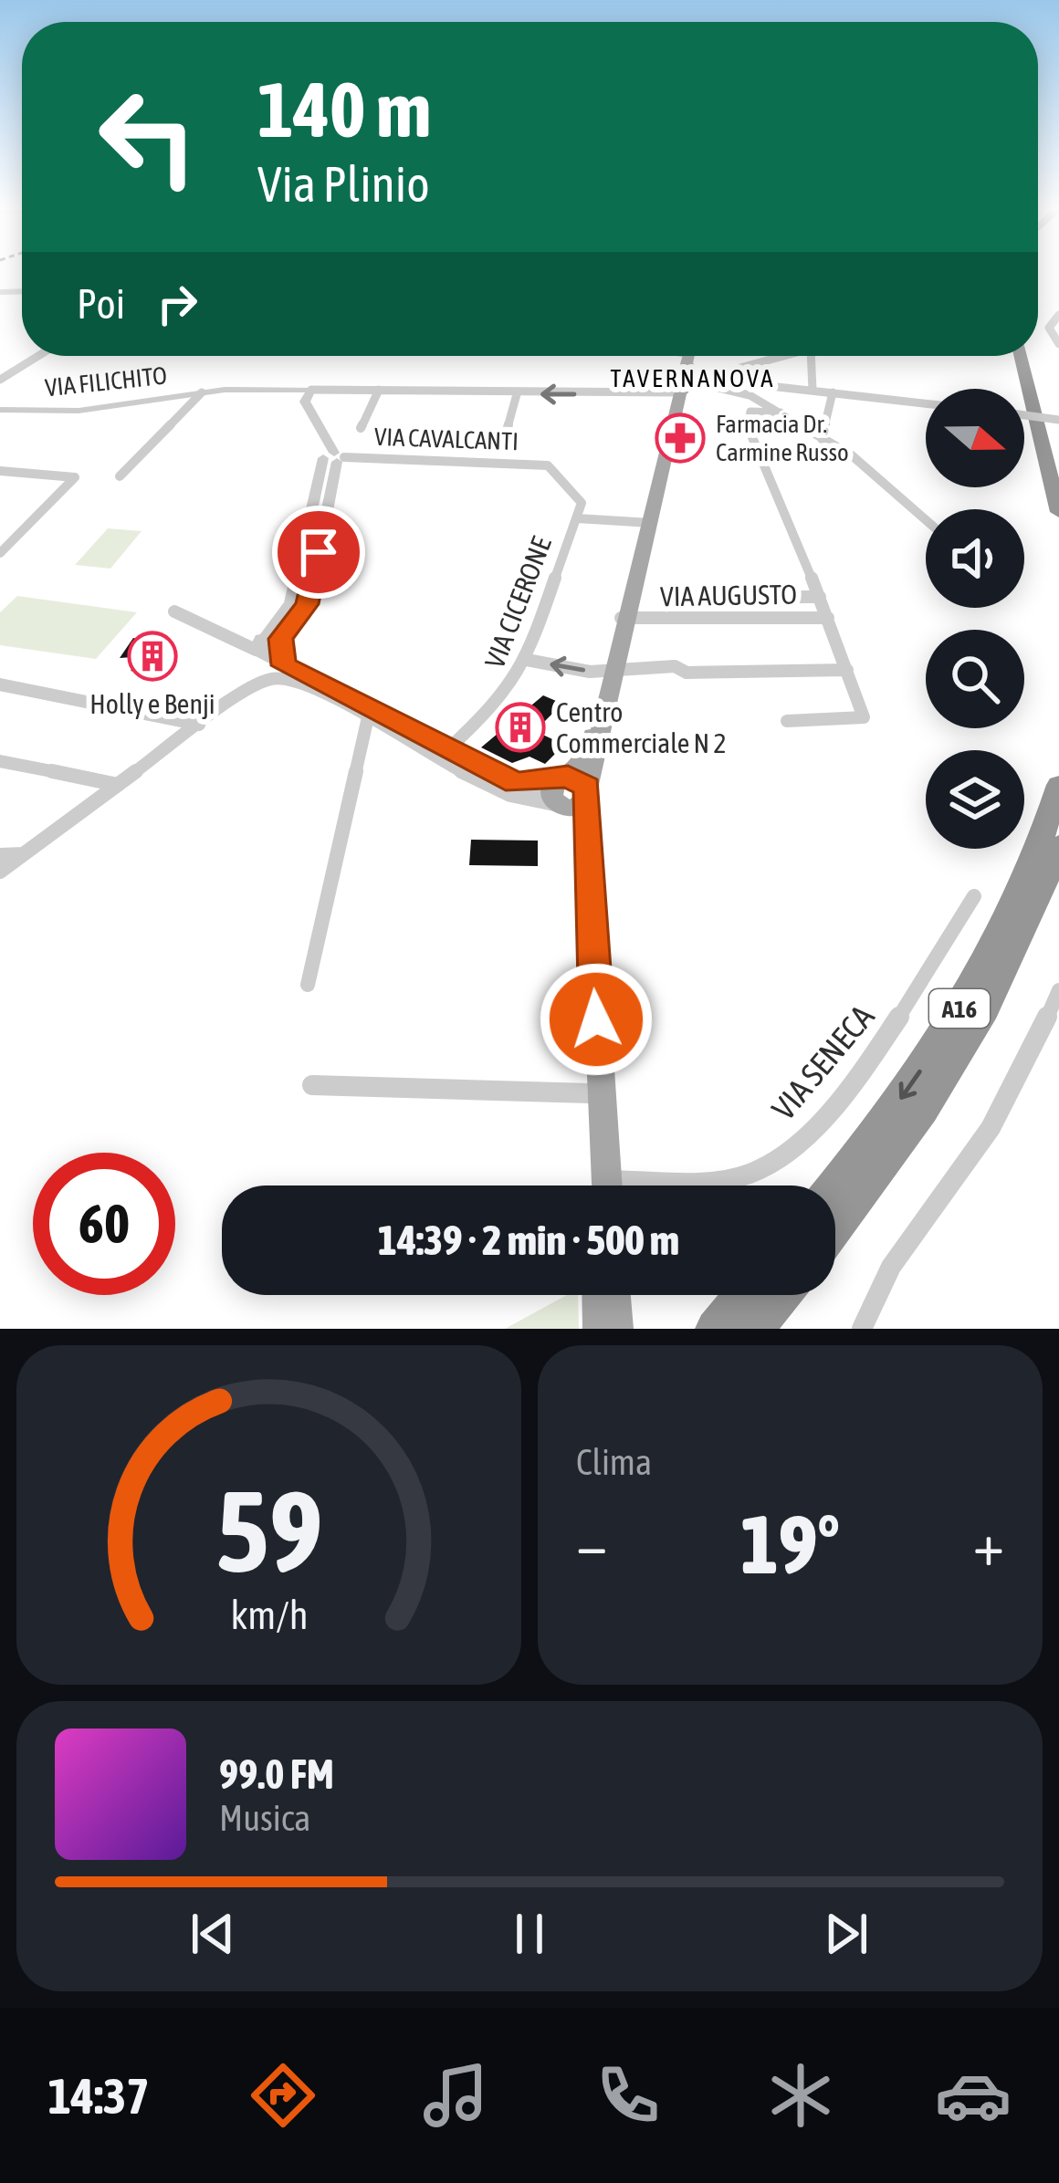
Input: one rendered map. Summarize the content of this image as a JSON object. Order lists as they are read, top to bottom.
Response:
{
  "streets": {
    "highway": ["A16"],
    "street": [
      "VIA FILICHITO",
      "VIA CAVALCANTI",
      "VIA AUGUSTO",
      "VIA CICERONE",
      "VIA SENECA"
    ]
  },
  "crossings": [
    ["VIA CAVALCANTI", "VIA CICERONE"]
  ],
  "districts": ["TAVERNANOVA"],
  "places": {
    "pharmacy": ["Farmacia Dr. Carmine Russo"],
    "building": ["Holly e Benji", "Centro Commerciale N 2"]
  },
  "north": "right",
  "page": {
    "turn": ["140 m", "Via Plinio"],
    "then": "Poi",
    "limit": "60",
    "trip": "14:39 · 2 min · 500 m",
    "tile": "Clima",
    "heat": ["−", "19°", "+"],
    "song": ["99.0 FM", "Musica"],
    "tabs": "14:37",
    "gauge": ["59", "km/h"]
  }
}
